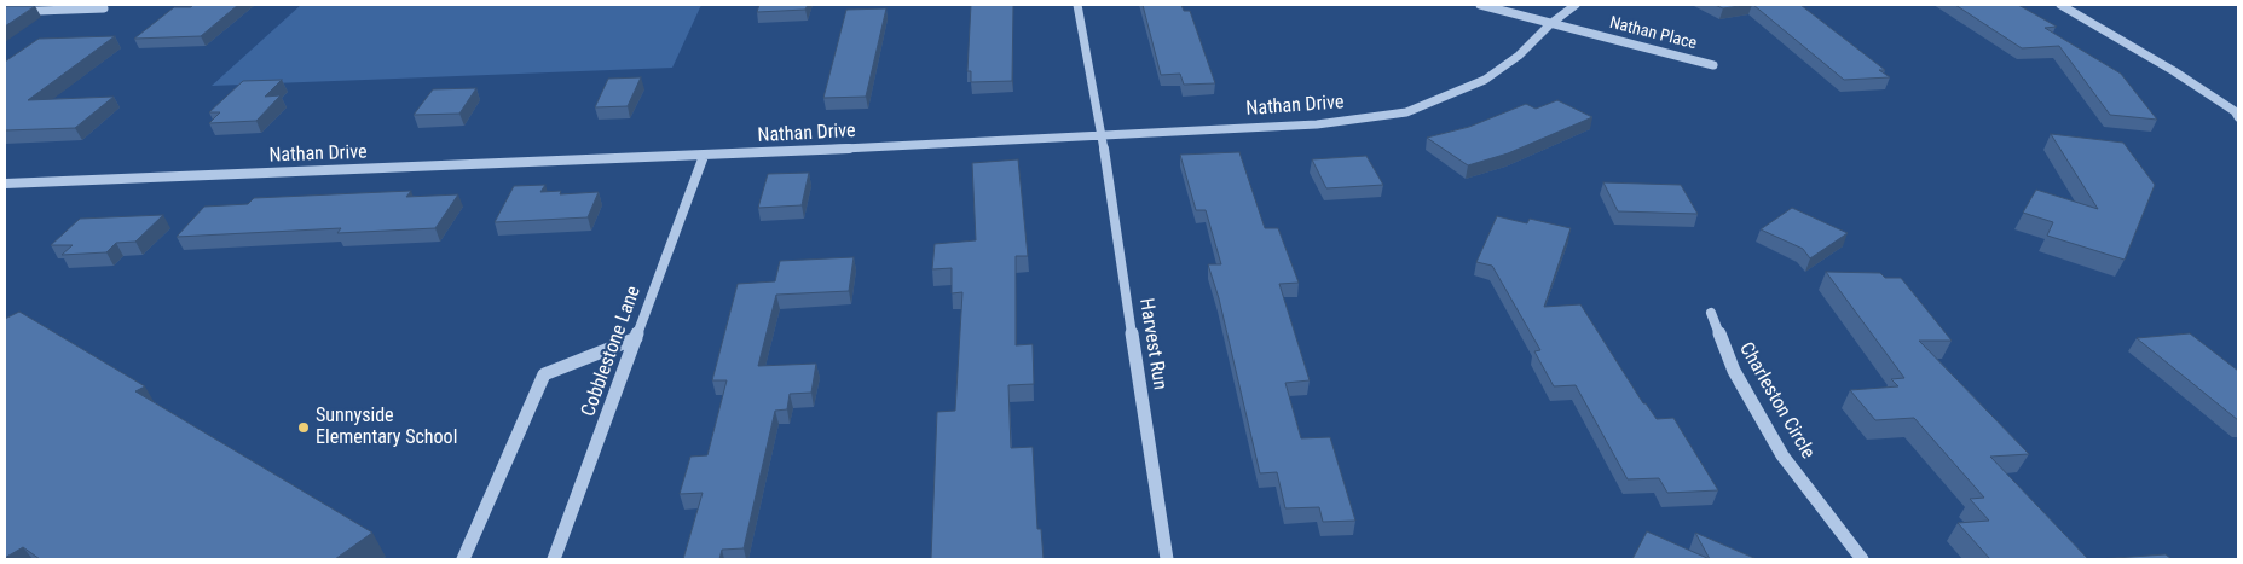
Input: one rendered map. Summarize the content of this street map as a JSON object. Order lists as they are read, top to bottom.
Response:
{
  "streets": {
    "street": [
      "Nathan Place",
      "Nathan Drive",
      "Harvest Run",
      "Cobblestone Lane",
      "Charleston Circle"
    ]
  },
  "crossings": [
    ["Nathan Place", "Nathan Drive"],
    ["Nathan Drive", "Harvest Run"],
    ["Nathan Drive", "Cobblestone Lane"]
  ],
  "places": ["Sunnyside Elementary School"]
}
